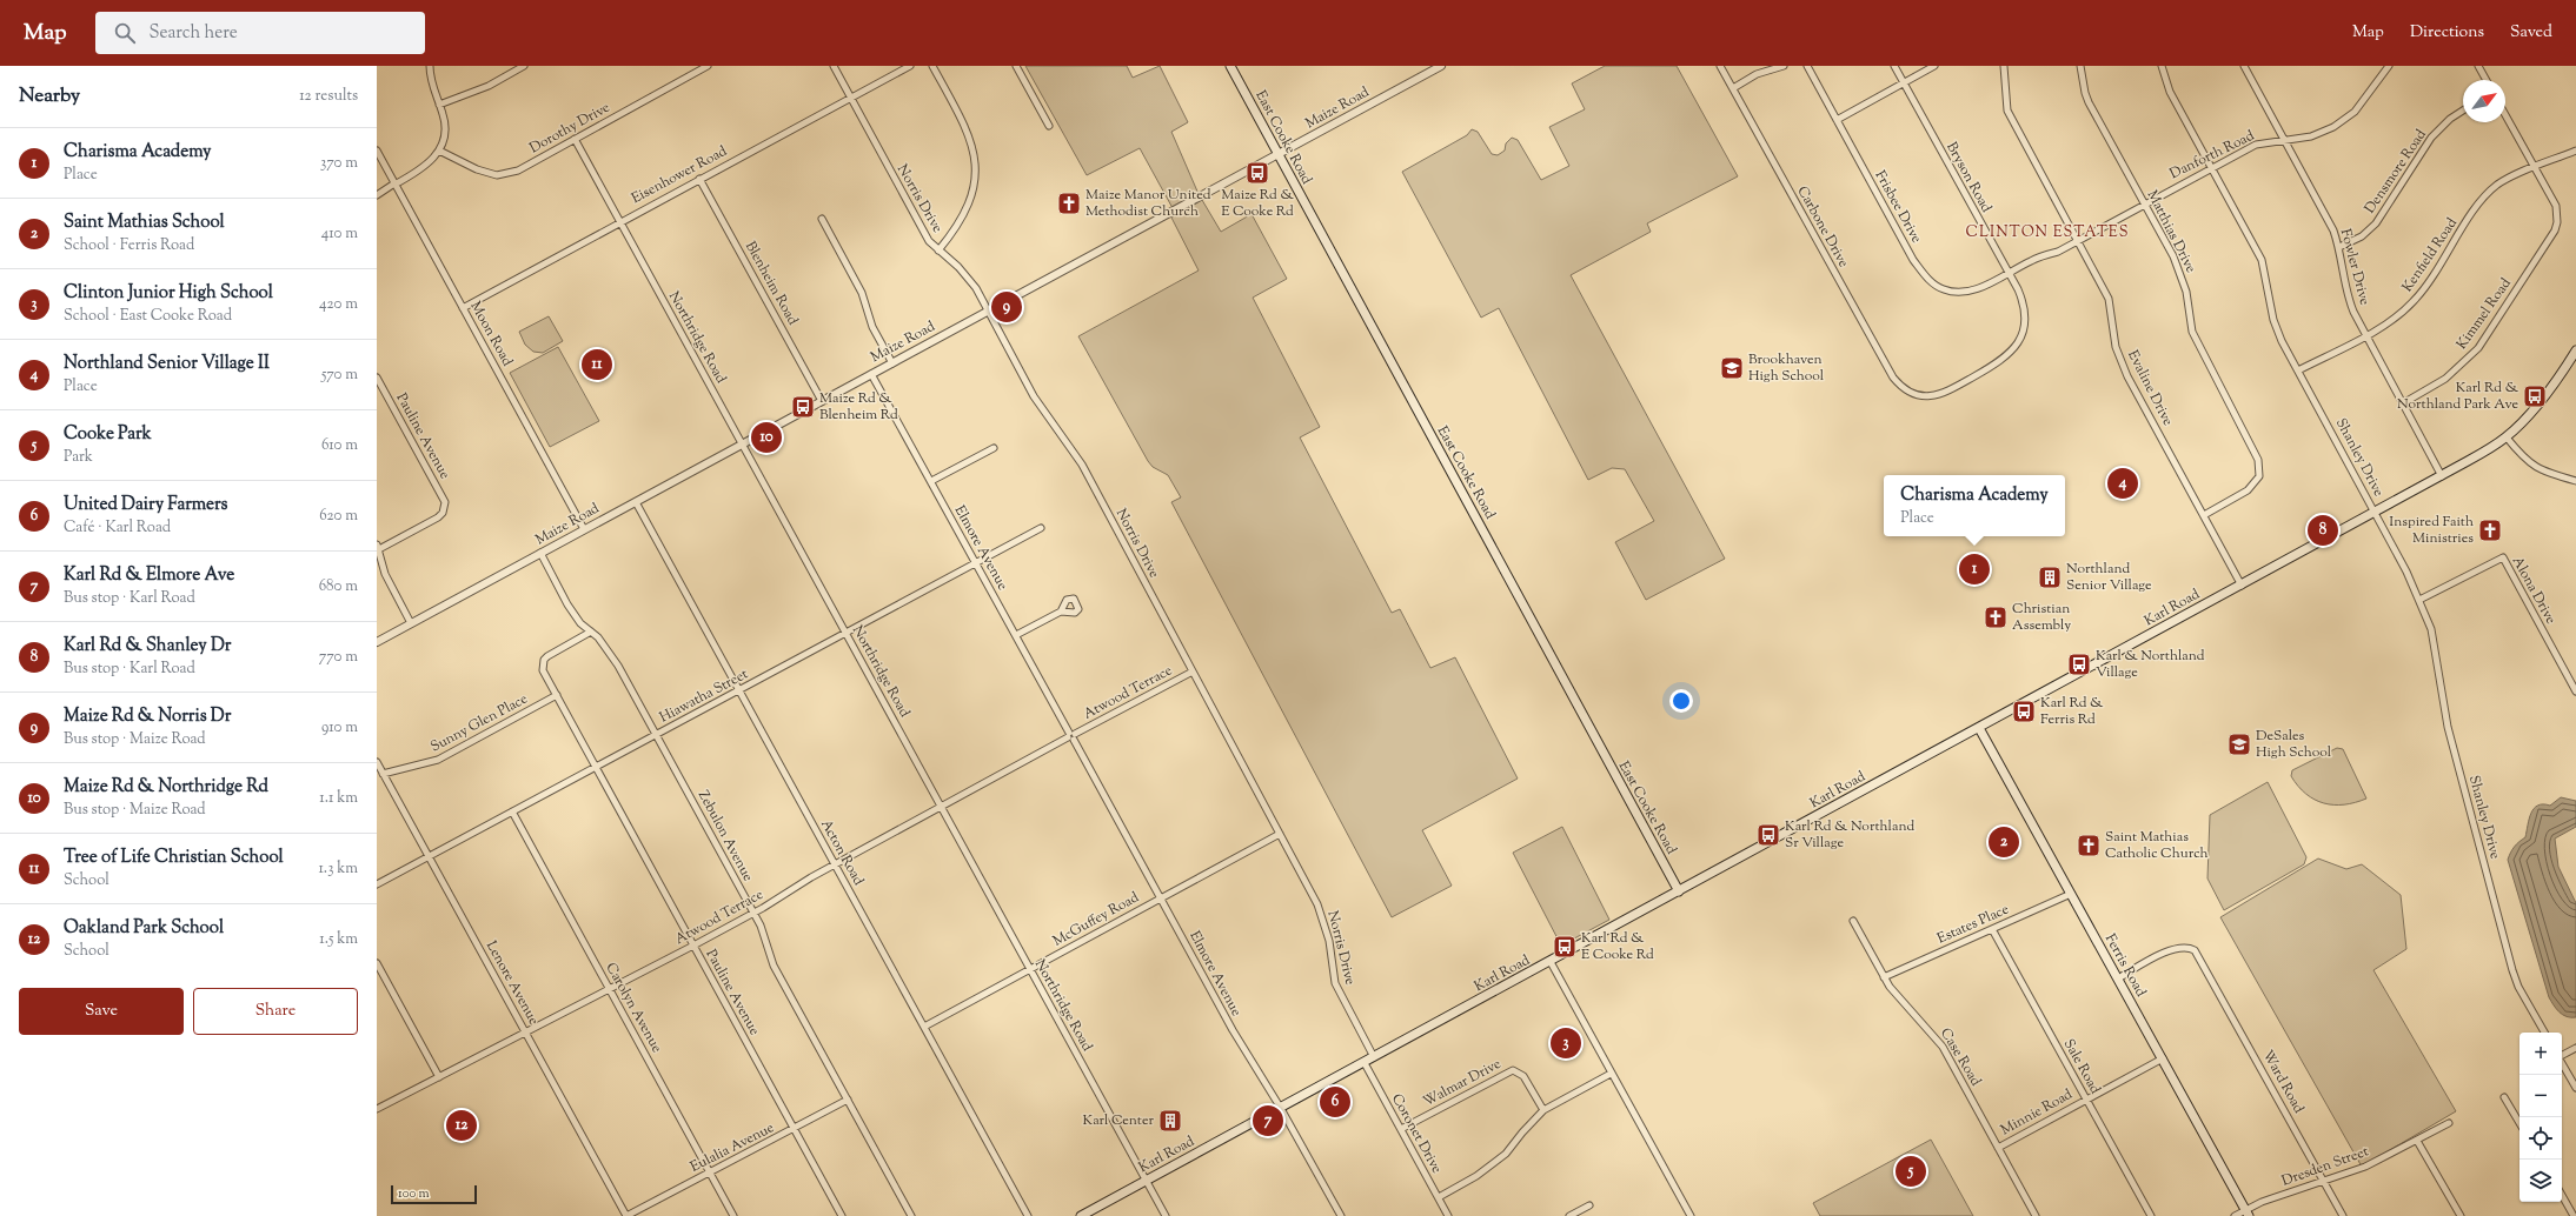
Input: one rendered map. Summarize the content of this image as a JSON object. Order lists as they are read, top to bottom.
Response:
{
  "streets": {
    "main road": ["East Cooke Road", "Karl Road", "Ferris Road"],
    "street": [
      "Maize Road",
      "Dorothy Drive",
      "Danforth Road",
      "Densmore Road",
      "Eisenhower Road",
      "Bryson Road",
      "Norris Drive",
      "Frisbee Drive",
      "Carbone Drive",
      "Matthias Drive",
      "Kenfield Road",
      "Fowler Drive",
      "Blenheim Road",
      "Kimmel Road",
      "Moon Road",
      "Northridge Road",
      "Evaline Drive",
      "Pauline Avenue",
      "Shanley Drive",
      "Elmore Avenue",
      "Alona Drive",
      "Atwood Terrace",
      "Hiawatha Street",
      "Sunny Glen Place",
      "Zebulon Avenue",
      "Acton Road",
      "McGuffey Road",
      "Estates Place",
      "Lenore Avenue",
      "Carolyn Avenue",
      "Case Road",
      "Sale Road",
      "Ward Road",
      "Walmar Drive",
      "Minnie Road",
      "Coronet Drive",
      "Eulalia Avenue",
      "Dresden Street"
    ]
  },
  "crossings": [
    ["Maize Road", "East Cooke Road"],
    ["Maize Road", "Norris Drive"],
    ["Maize Road", "Blenheim Road"],
    ["Maize Road", "Moon Road"],
    ["Maize Road", "Northridge Road"],
    ["Maize Road", "Elmore Avenue"],
    ["Maize Road", "Zebulon Avenue"],
    ["Maize Road", "Acton Road"],
    ["Dorothy Drive", "Northridge Road"],
    ["East Cooke Road", "Karl Road"],
    ["Danforth Road", "Bryson Road"],
    ["Danforth Road", "Frisbee Drive"],
    ["Danforth Road", "Matthias Drive"],
    ["Danforth Road", "Fowler Drive"],
    ["Danforth Road", "Evaline Drive"],
    ["Danforth Road", "Shanley Drive"],
    ["Densmore Road", "Fowler Drive"],
    ["Eisenhower Road", "Norris Drive"],
    ["Eisenhower Road", "Blenheim Road"],
    ["Eisenhower Road", "Moon Road"],
    ["Eisenhower Road", "Northridge Road"],
    ["Bryson Road", "Frisbee Drive"],
    ["Bryson Road", "Carbone Drive"],
    ["Norris Drive", "Karl Road"],
    ["Norris Drive", "Atwood Terrace"],
    ["Norris Drive", "McGuffey Road"],
    ["Matthias Drive", "Evaline Drive"],
    ["Kenfield Road", "Fowler Drive"],
    ["Kenfield Road", "Kimmel Road"],
    ["Kenfield Road", "Shanley Drive"],
    ["Fowler Drive", "Kimmel Road"],
    ["Fowler Drive", "Karl Road"],
    ["Northridge Road", "Karl Road"],
    ["Northridge Road", "Atwood Terrace"],
    ["Northridge Road", "Hiawatha Street"],
    ["Northridge Road", "McGuffey Road"],
    ["Evaline Drive", "Karl Road"],
    ["Pauline Avenue", "Atwood Terrace"],
    ["Pauline Avenue", "Hiawatha Street"],
    ["Pauline Avenue", "Sunny Glen Place"],
    ["Pauline Avenue", "Zebulon Avenue"],
    ["Pauline Avenue", "Eulalia Avenue"],
    ["Shanley Drive", "Alona Drive"],
    ["Shanley Drive", "Karl Road"],
    ["Elmore Avenue", "Karl Road"],
    ["Elmore Avenue", "Atwood Terrace"],
    ["Elmore Avenue", "Hiawatha Street"],
    ["Elmore Avenue", "McGuffey Road"],
    ["Karl Road", "Ferris Road"],
    ["Karl Road", "Coronet Drive"],
    ["Atwood Terrace", "Zebulon Avenue"],
    ["Atwood Terrace", "Acton Road"],
    ["Atwood Terrace", "Lenore Avenue"],
    ["Atwood Terrace", "Carolyn Avenue"],
    ["Hiawatha Street", "Zebulon Avenue"],
    ["Hiawatha Street", "Acton Road"],
    ["Hiawatha Street", "Lenore Avenue"],
    ["Hiawatha Street", "Carolyn Avenue"],
    ["Sunny Glen Place", "Lenore Avenue"],
    ["Zebulon Avenue", "Eulalia Avenue"],
    ["Acton Road", "McGuffey Road"],
    ["Estates Place", "Ferris Road"],
    ["Estates Place", "Case Road"],
    ["Estates Place", "Sale Road"],
    ["Ferris Road", "Ward Road"],
    ["Ferris Road", "Minnie Road"],
    ["Ferris Road", "Dresden Street"],
    ["Lenore Avenue", "Eulalia Avenue"],
    ["Carolyn Avenue", "Eulalia Avenue"],
    ["Case Road", "Minnie Road"],
    ["Sale Road", "Minnie Road"],
    ["Ward Road", "Dresden Street"],
    ["Walmar Drive", "Coronet Drive"]
  ],
  "districts": ["CLINTON ESTATES"],
  "places": {
    "bus stop": [
      "Maize Rd & E Cooke Rd",
      "Karl Rd & Northland Park Ave",
      "Maize Rd & Blenheim Rd",
      "Karl & Northland Village",
      "Karl Rd & Ferris Rd",
      "Karl Rd & Northland Sr Village",
      "Karl Rd & E Cooke Rd"
    ],
    "church": [
      "Maize Manor United Methodist Church",
      "Inspired Faith Ministries",
      "Christian Assembly",
      "Saint Mathias Catholic Church"
    ],
    "school or university": ["Brookhaven High School", "DeSales High School"],
    "building": ["Northland Senior Village", "Karl Center"]
  },
  "scale_bar": "100 m",
  "north": "top right",
  "page": {
    "header": "Map",
    "search": "Search here",
    "nav": ["Map", "Directions", "Saved"],
    "heading": ["Nearby", "12 results"],
    "list": [
      {
        "mark": "1",
        "name": "Charisma Academy",
        "note": "Place",
        "value": "370 m"
      },
      {
        "mark": "2",
        "name": "Saint Mathias School",
        "note": "School · Ferris Road",
        "value": "410 m"
      },
      {
        "mark": "3",
        "name": "Clinton Junior High School",
        "note": "School · East Cooke Road",
        "value": "420 m"
      },
      {
        "mark": "4",
        "name": "Northland Senior Village II",
        "note": "Place",
        "value": "570 m"
      },
      {
        "mark": "5",
        "name": "Cooke Park",
        "note": "Park",
        "value": "610 m"
      },
      {
        "mark": "6",
        "name": "United Dairy Farmers",
        "note": "Café · Karl Road",
        "value": "620 m"
      },
      {
        "mark": "7",
        "name": "Karl Rd & Elmore Ave",
        "note": "Bus stop · Karl Road",
        "value": "680 m"
      },
      {
        "mark": "8",
        "name": "Karl Rd & Shanley Dr",
        "note": "Bus stop · Karl Road",
        "value": "770 m"
      },
      {
        "mark": "9",
        "name": "Maize Rd & Norris Dr",
        "note": "Bus stop · Maize Road",
        "value": "910 m"
      },
      {
        "mark": "10",
        "name": "Maize Rd & Northridge Rd",
        "note": "Bus stop · Maize Road",
        "value": "1.1 km"
      },
      {
        "mark": "11",
        "name": "Tree of Life Christian School",
        "note": "School",
        "value": "1.3 km"
      },
      {
        "mark": "12",
        "name": "Oakland Park School",
        "note": "School",
        "value": "1.5 km"
      }
    ],
    "pins": [
      "9",
      "11",
      "10",
      "4",
      "8",
      "1",
      "2",
      "3",
      "6",
      "7",
      "12",
      "5"
    ],
    "popup": ["Charisma Academy", "Place"],
    "buttons": ["Save", "Share"],
    "map_buttons": ["+", "−"],
    "scale": "100 m"
  }
}
